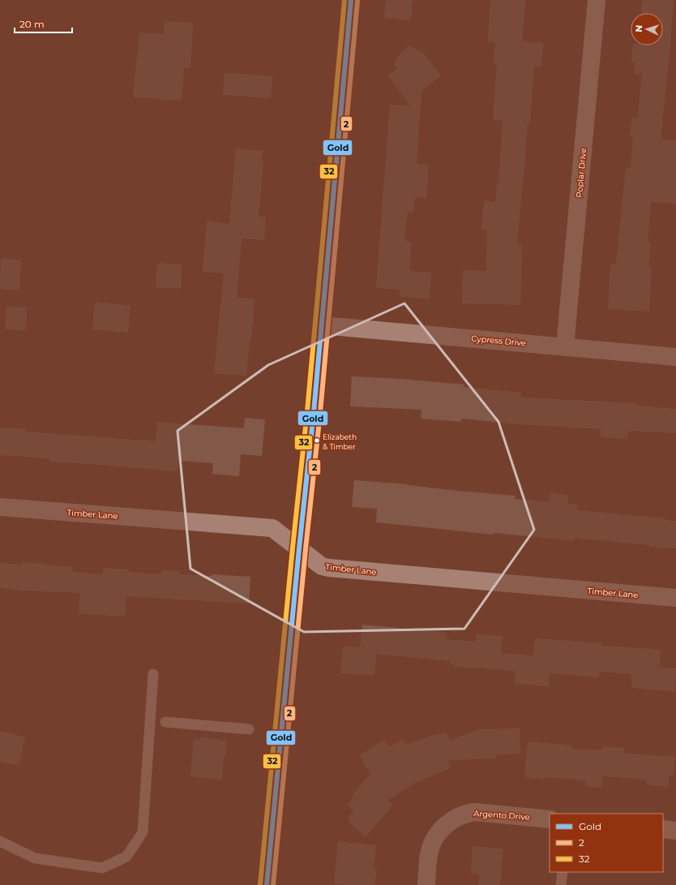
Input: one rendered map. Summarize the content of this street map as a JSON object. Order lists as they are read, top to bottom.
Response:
{
  "streets": {
    "street": [
      "Poplar Drive",
      "Cypress Drive",
      "Timber Lane",
      "Argento Drive"
    ]
  },
  "crossings": [
    ["Poplar Drive", "Cypress Drive"]
  ],
  "places": ["Elizabeth & Timber"],
  "lines": ["transit line Gold", "transit line 32", "transit line 2"],
  "legend": ["Gold", "2", "32"],
  "scale_bar": "20 m",
  "north": "left"
}
